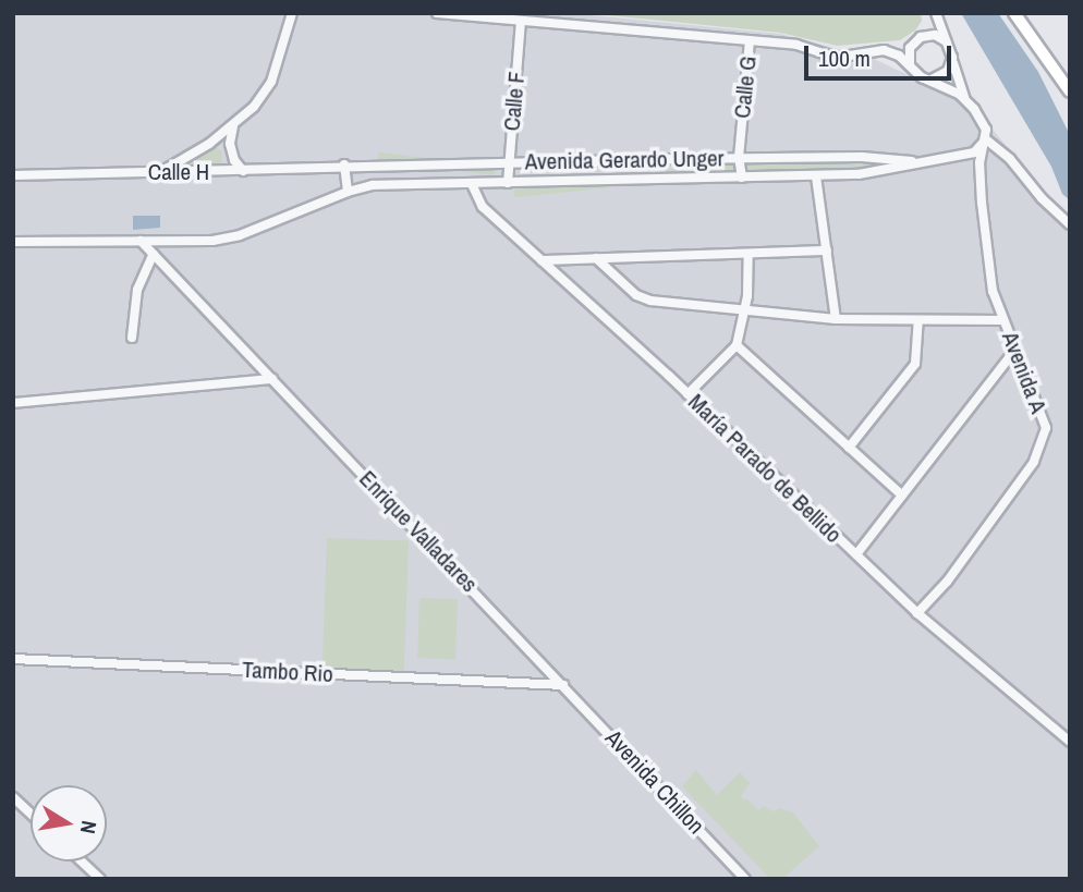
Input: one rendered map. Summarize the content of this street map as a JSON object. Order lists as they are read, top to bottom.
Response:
{
  "streets": {
    "street": [
      "Calle G",
      "Calle F",
      "Avenida Gerardo Unger",
      "Calle H",
      "Avenida A",
      "María Parado de Bellido",
      "Enrique Valladares",
      "Tambo Rio",
      "Avenida Chillon"
    ]
  },
  "crossings": [
    ["Calle G", "Avenida Gerardo Unger"],
    ["Calle F", "Avenida Gerardo Unger"],
    ["Avenida Gerardo Unger", "Calle H"],
    ["Avenida Gerardo Unger", "Avenida A"],
    ["Avenida Gerardo Unger", "María Parado de Bellido"],
    ["Avenida Gerardo Unger", "Enrique Valladares"],
    ["Avenida A", "María Parado de Bellido"],
    ["Enrique Valladares", "Tambo Rio"],
    ["Enrique Valladares", "Avenida Chillon"],
    ["Tambo Rio", "Avenida Chillon"]
  ],
  "scale_bar": "100 m",
  "north": "right"
}
